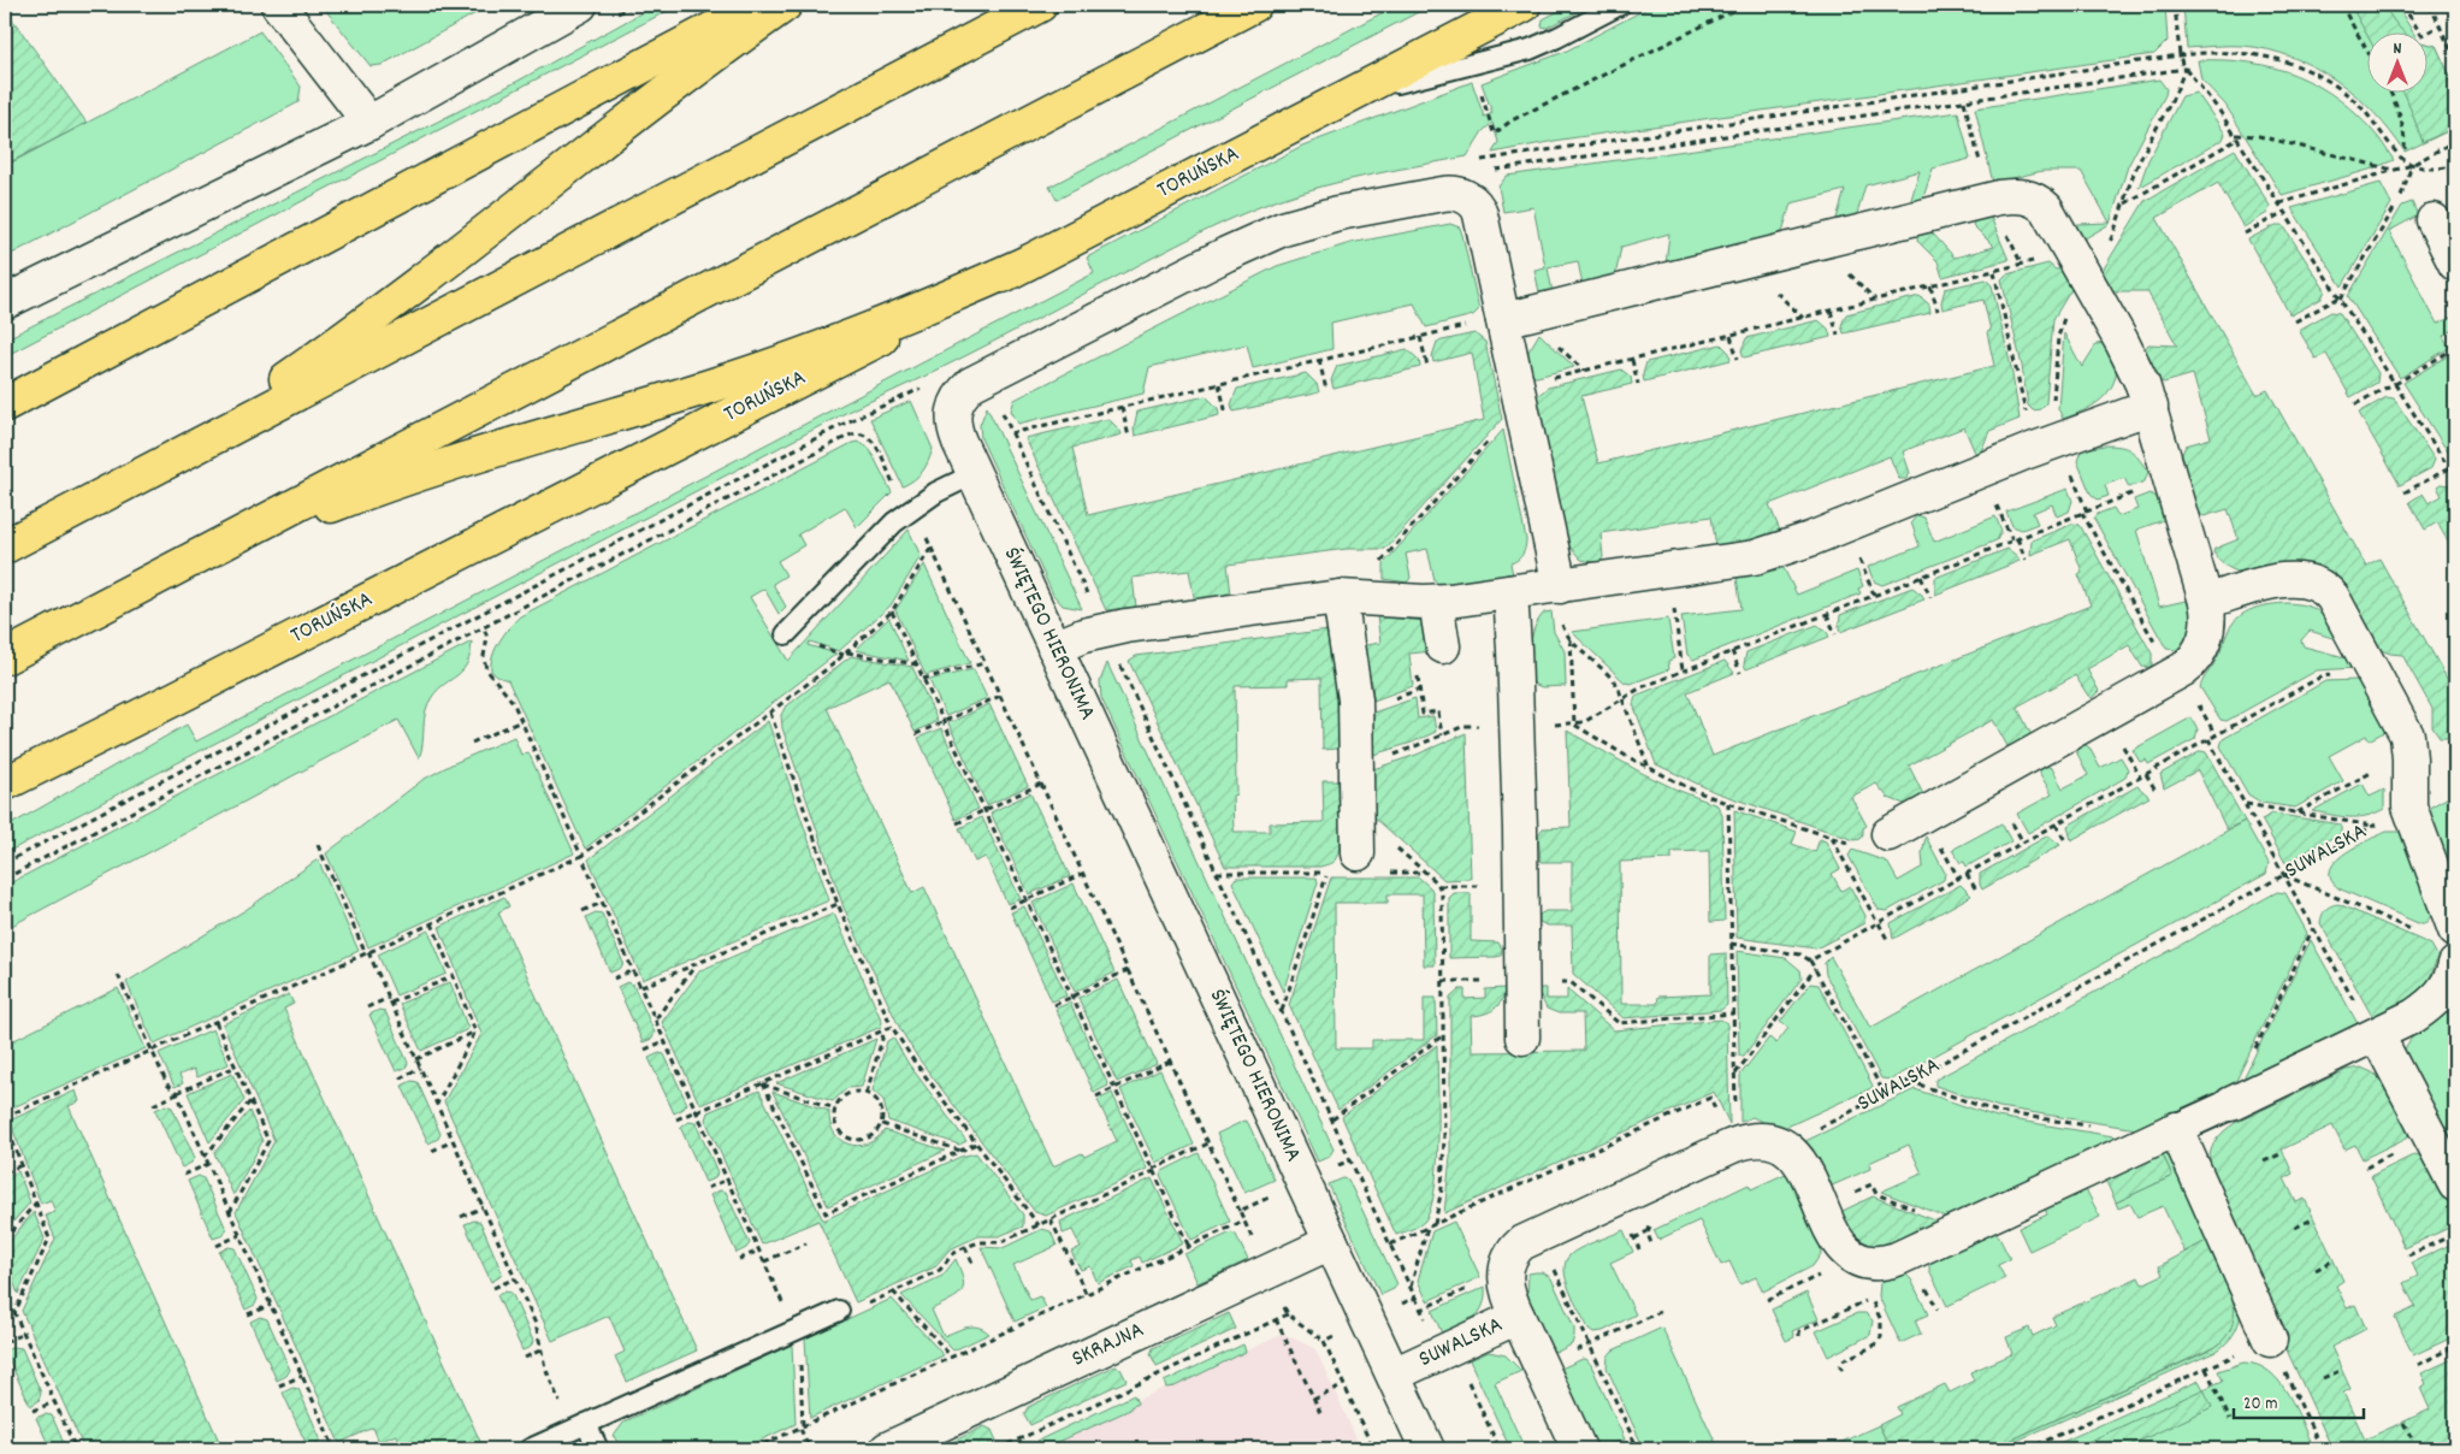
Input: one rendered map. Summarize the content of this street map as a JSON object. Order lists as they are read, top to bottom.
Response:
{
  "streets": {
    "main road": ["TORUŃSKA"],
    "street": ["ŚWIĘTEGO HIERONIMA", "SUWALSKA", "SKRAJNA"]
  },
  "crossings": [
    ["ŚWIĘTEGO HIERONIMA", "SUWALSKA"],
    ["ŚWIĘTEGO HIERONIMA", "SKRAJNA"]
  ],
  "scale_bar": "20 m",
  "north": "top"
}
